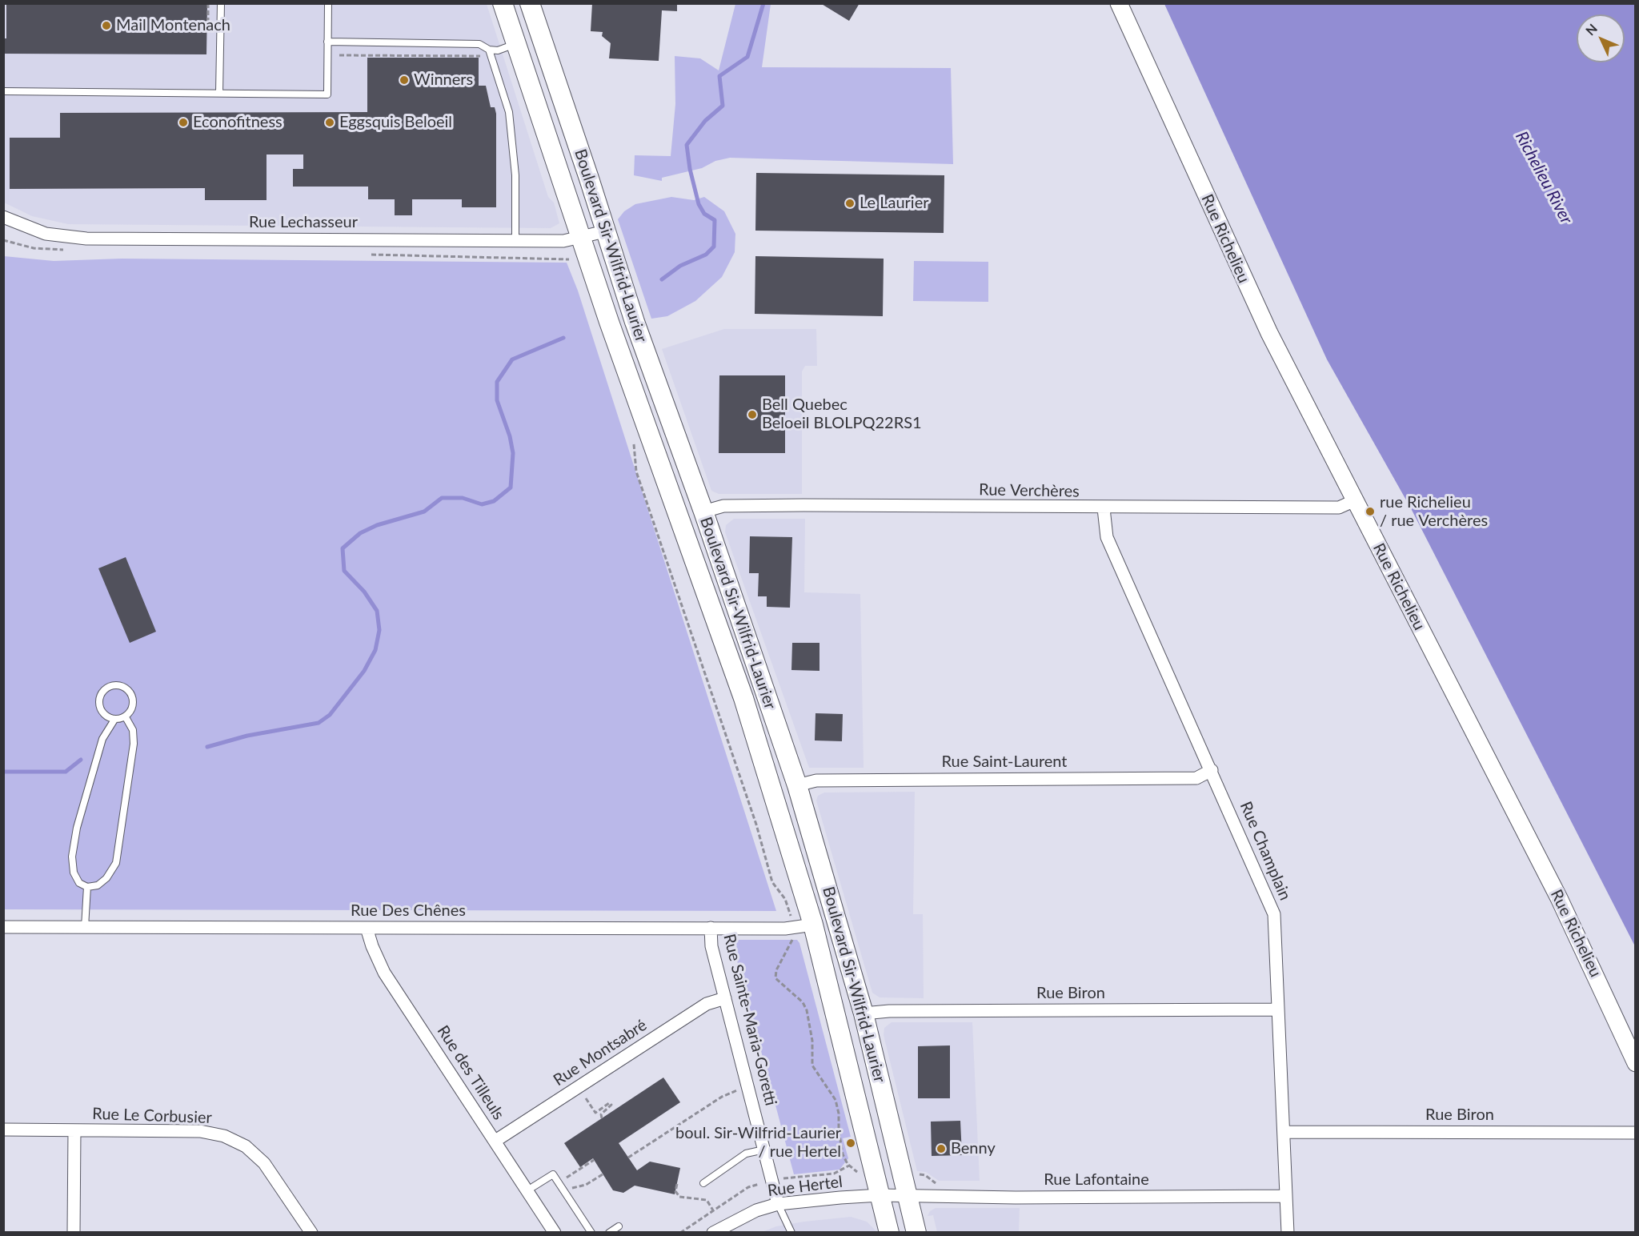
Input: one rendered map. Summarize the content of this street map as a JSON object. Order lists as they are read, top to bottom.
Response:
{
  "streets": {
    "main road": ["Rue Richelieu", "Boulevard Sir-Wilfrid-Laurier"],
    "street": [
      "Rue Lechasseur",
      "Rue Verchères",
      "Rue Saint-Laurent",
      "Rue Champlain",
      "Rue Des Chênes",
      "Rue Biron",
      "Rue Sainte-Maria-Goretti",
      "Rue Montsabré",
      "Rue des Tilleuls",
      "Rue Le Corbusier",
      "Rue Lafontaine",
      "Rue Hertel"
    ]
  },
  "crossings": [
    ["Rue Lechasseur", "Boulevard Sir-Wilfrid-Laurier"],
    ["Rue Richelieu", "Rue Verchères"],
    ["Boulevard Sir-Wilfrid-Laurier", "Rue Verchères"],
    ["Boulevard Sir-Wilfrid-Laurier", "Rue Saint-Laurent"],
    ["Boulevard Sir-Wilfrid-Laurier", "Rue Des Chênes"],
    ["Boulevard Sir-Wilfrid-Laurier", "Rue Biron"],
    ["Boulevard Sir-Wilfrid-Laurier", "Rue Lafontaine"],
    ["Boulevard Sir-Wilfrid-Laurier", "Rue Hertel"],
    ["Rue Verchères", "Rue Champlain"],
    ["Rue Saint-Laurent", "Rue Champlain"],
    ["Rue Champlain", "Rue Biron"],
    ["Rue Champlain", "Rue Lafontaine"],
    ["Rue Des Chênes", "Rue Sainte-Maria-Goretti"],
    ["Rue Des Chênes", "Rue des Tilleuls"],
    ["Rue Sainte-Maria-Goretti", "Rue Montsabré"],
    ["Rue Sainte-Maria-Goretti", "Rue Hertel"],
    ["Rue Montsabré", "Rue des Tilleuls"],
    ["Rue Lafontaine", "Rue Hertel"]
  ],
  "water": ["Richelieu River"],
  "places": [
    "Mail Montenach",
    "Winners",
    "Econofitness",
    "Eggsquis Beloeil",
    "Le Laurier",
    "Bell Quebec Beloeil BLOLPQ22RS1",
    "rue Richelieu / rue Verchères",
    "boul. Sir-Wilfrid-Laurier / rue Hertel",
    "Benny"
  ],
  "north": "top left"
}
